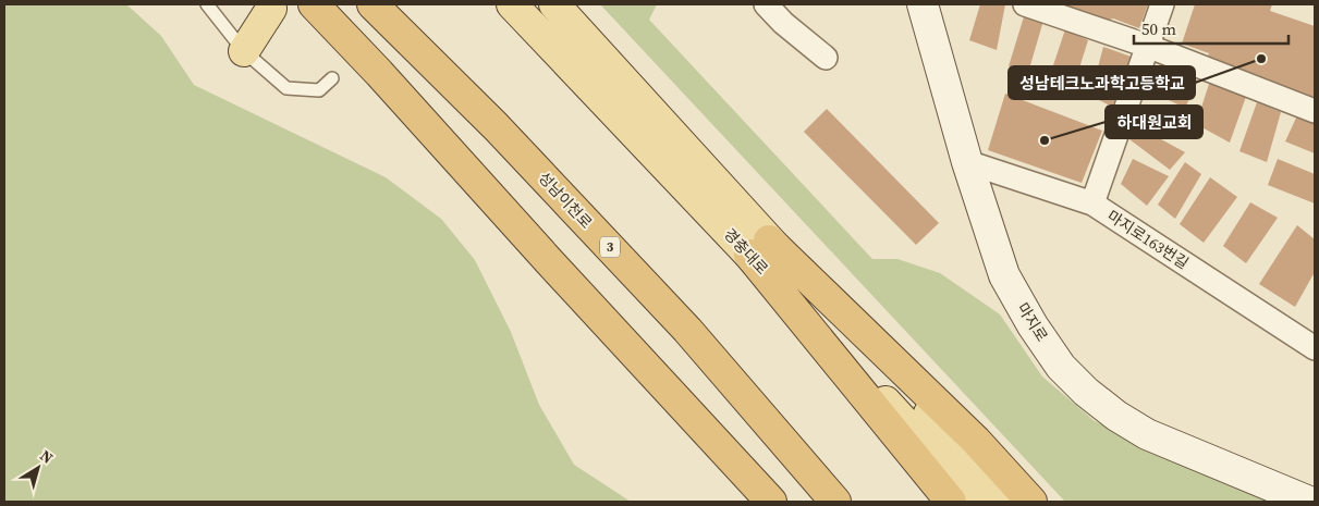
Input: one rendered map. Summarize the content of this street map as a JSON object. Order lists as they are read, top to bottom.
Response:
{
  "streets": {
    "highway": ["성남이천로", "3"],
    "main road": ["경충대로", "마지로"],
    "street": ["마지로163번길"]
  },
  "crossings": [
    ["마지로163번길", "마지로"]
  ],
  "places": ["성남테크노과학고등학교", "하대원교회"],
  "scale_bar": "50 m",
  "north": "top right"
}
